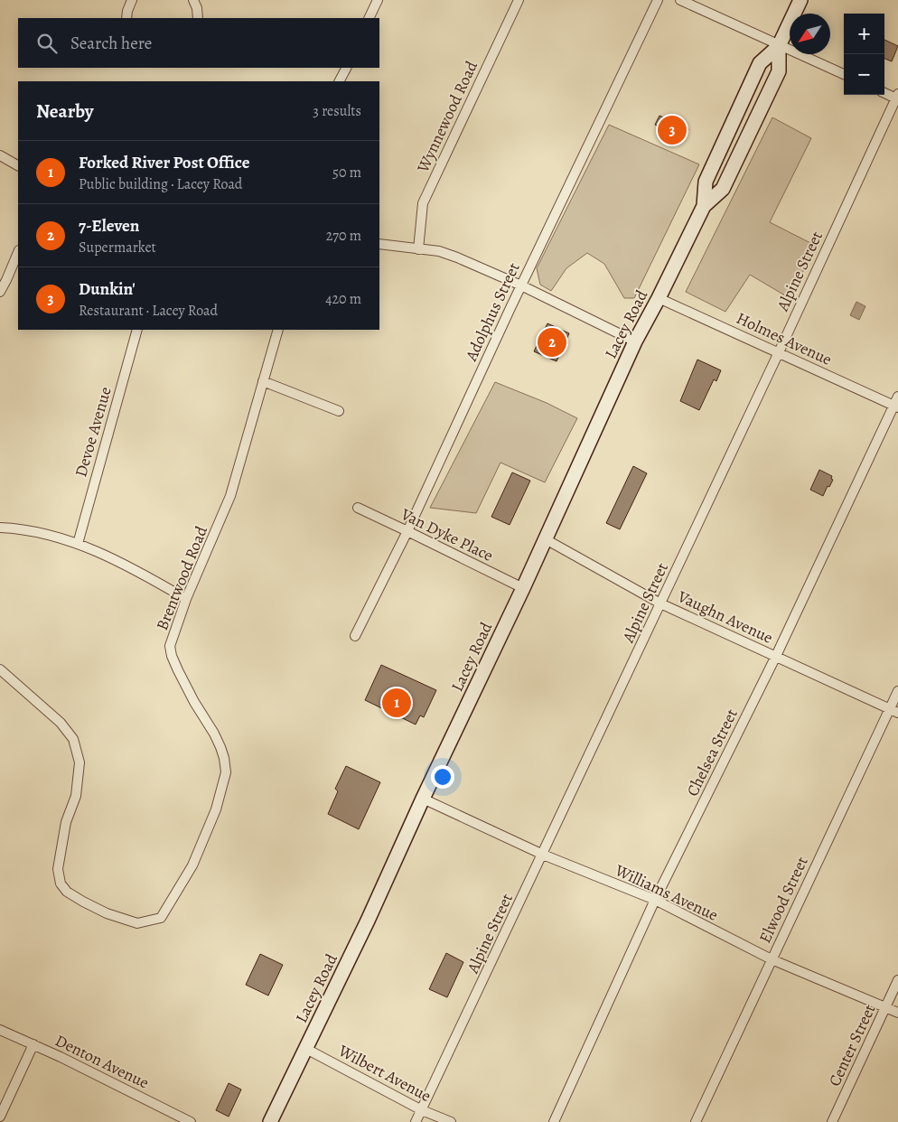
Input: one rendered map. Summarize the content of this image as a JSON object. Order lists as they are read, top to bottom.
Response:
{
  "streets": {
    "main road": ["Lacey Road"],
    "street": [
      "Wynnewood Road",
      "Alpine Street",
      "Adolphus Street",
      "Holmes Avenue",
      "Devoe Avenue",
      "Van Dyke Place",
      "Brentwood Road",
      "Vaughn Avenue",
      "Chelsea Street",
      "Williams Avenue",
      "Elwood Street",
      "Center Street",
      "Denton Avenue",
      "Wilbert Avenue"
    ]
  },
  "crossings": [
    ["Alpine Street", "Holmes Avenue"],
    ["Alpine Street", "Vaughn Avenue"],
    ["Alpine Street", "Williams Avenue"],
    ["Alpine Street", "Wilbert Avenue"],
    ["Adolphus Street", "Van Dyke Place"],
    ["Lacey Road", "Holmes Avenue"],
    ["Lacey Road", "Van Dyke Place"],
    ["Lacey Road", "Vaughn Avenue"],
    ["Lacey Road", "Williams Avenue"],
    ["Lacey Road", "Wilbert Avenue"],
    ["Holmes Avenue", "Chelsea Street"],
    ["Vaughn Avenue", "Chelsea Street"],
    ["Vaughn Avenue", "Elwood Street"],
    ["Chelsea Street", "Williams Avenue"],
    ["Williams Avenue", "Elwood Street"],
    ["Williams Avenue", "Center Street"]
  ],
  "north": "bottom left",
  "page": {
    "map_buttons": ["+", "−"],
    "search": "Search here",
    "heading": ["Nearby", "3 results"],
    "pins": ["3", "2", "1"],
    "list": [
      {
        "mark": "1",
        "name": "Forked River Post Office",
        "note": "Public building · Lacey Road",
        "value": "50 m"
      },
      {
        "mark": "2",
        "name": "7-Eleven",
        "note": "Supermarket",
        "value": "270 m"
      },
      {
        "mark": "3",
        "name": "Dunkin'",
        "note": "Restaurant · Lacey Road",
        "value": "420 m"
      }
    ]
  }
}
